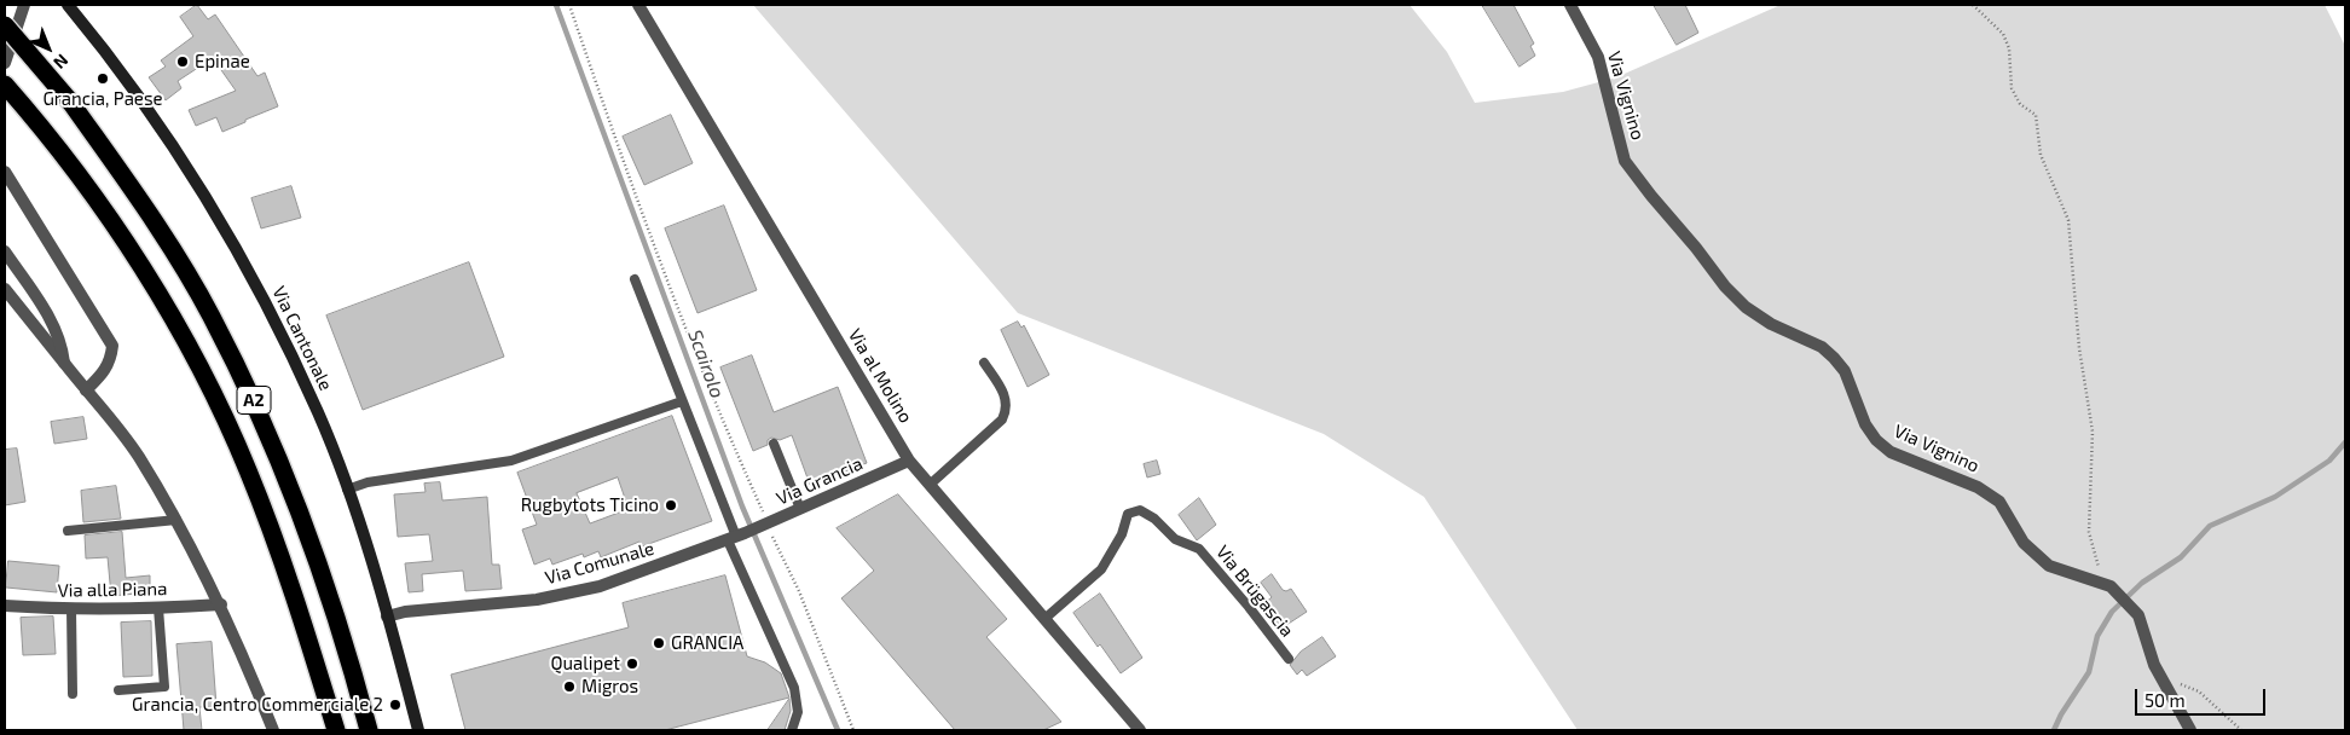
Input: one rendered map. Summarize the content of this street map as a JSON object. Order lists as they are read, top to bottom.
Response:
{
  "streets": {
    "highway": ["A2"],
    "main road": ["Via Cantonale"],
    "street": [
      "Via Vignino",
      "Via al Molino",
      "Via Grancia",
      "Via Comunale",
      "Via alla Piana"
    ],
    "lane": ["Via Brügascia"]
  },
  "crossings": [
    ["Via Cantonale", "Via Comunale"],
    ["Via al Molino", "Via Grancia"],
    ["Via al Molino", "Via Brügascia"],
    ["Via Grancia", "Via Comunale"]
  ],
  "water": ["Scairolo"],
  "places": [
    "Epinae",
    "Grancia, Paese",
    "Rugbytots Ticino",
    "GRANCIA",
    "Qualipet",
    "Migros",
    "Grancia, Centro Commerciale 2"
  ],
  "scale_bar": "50 m",
  "north": "bottom right"
}
